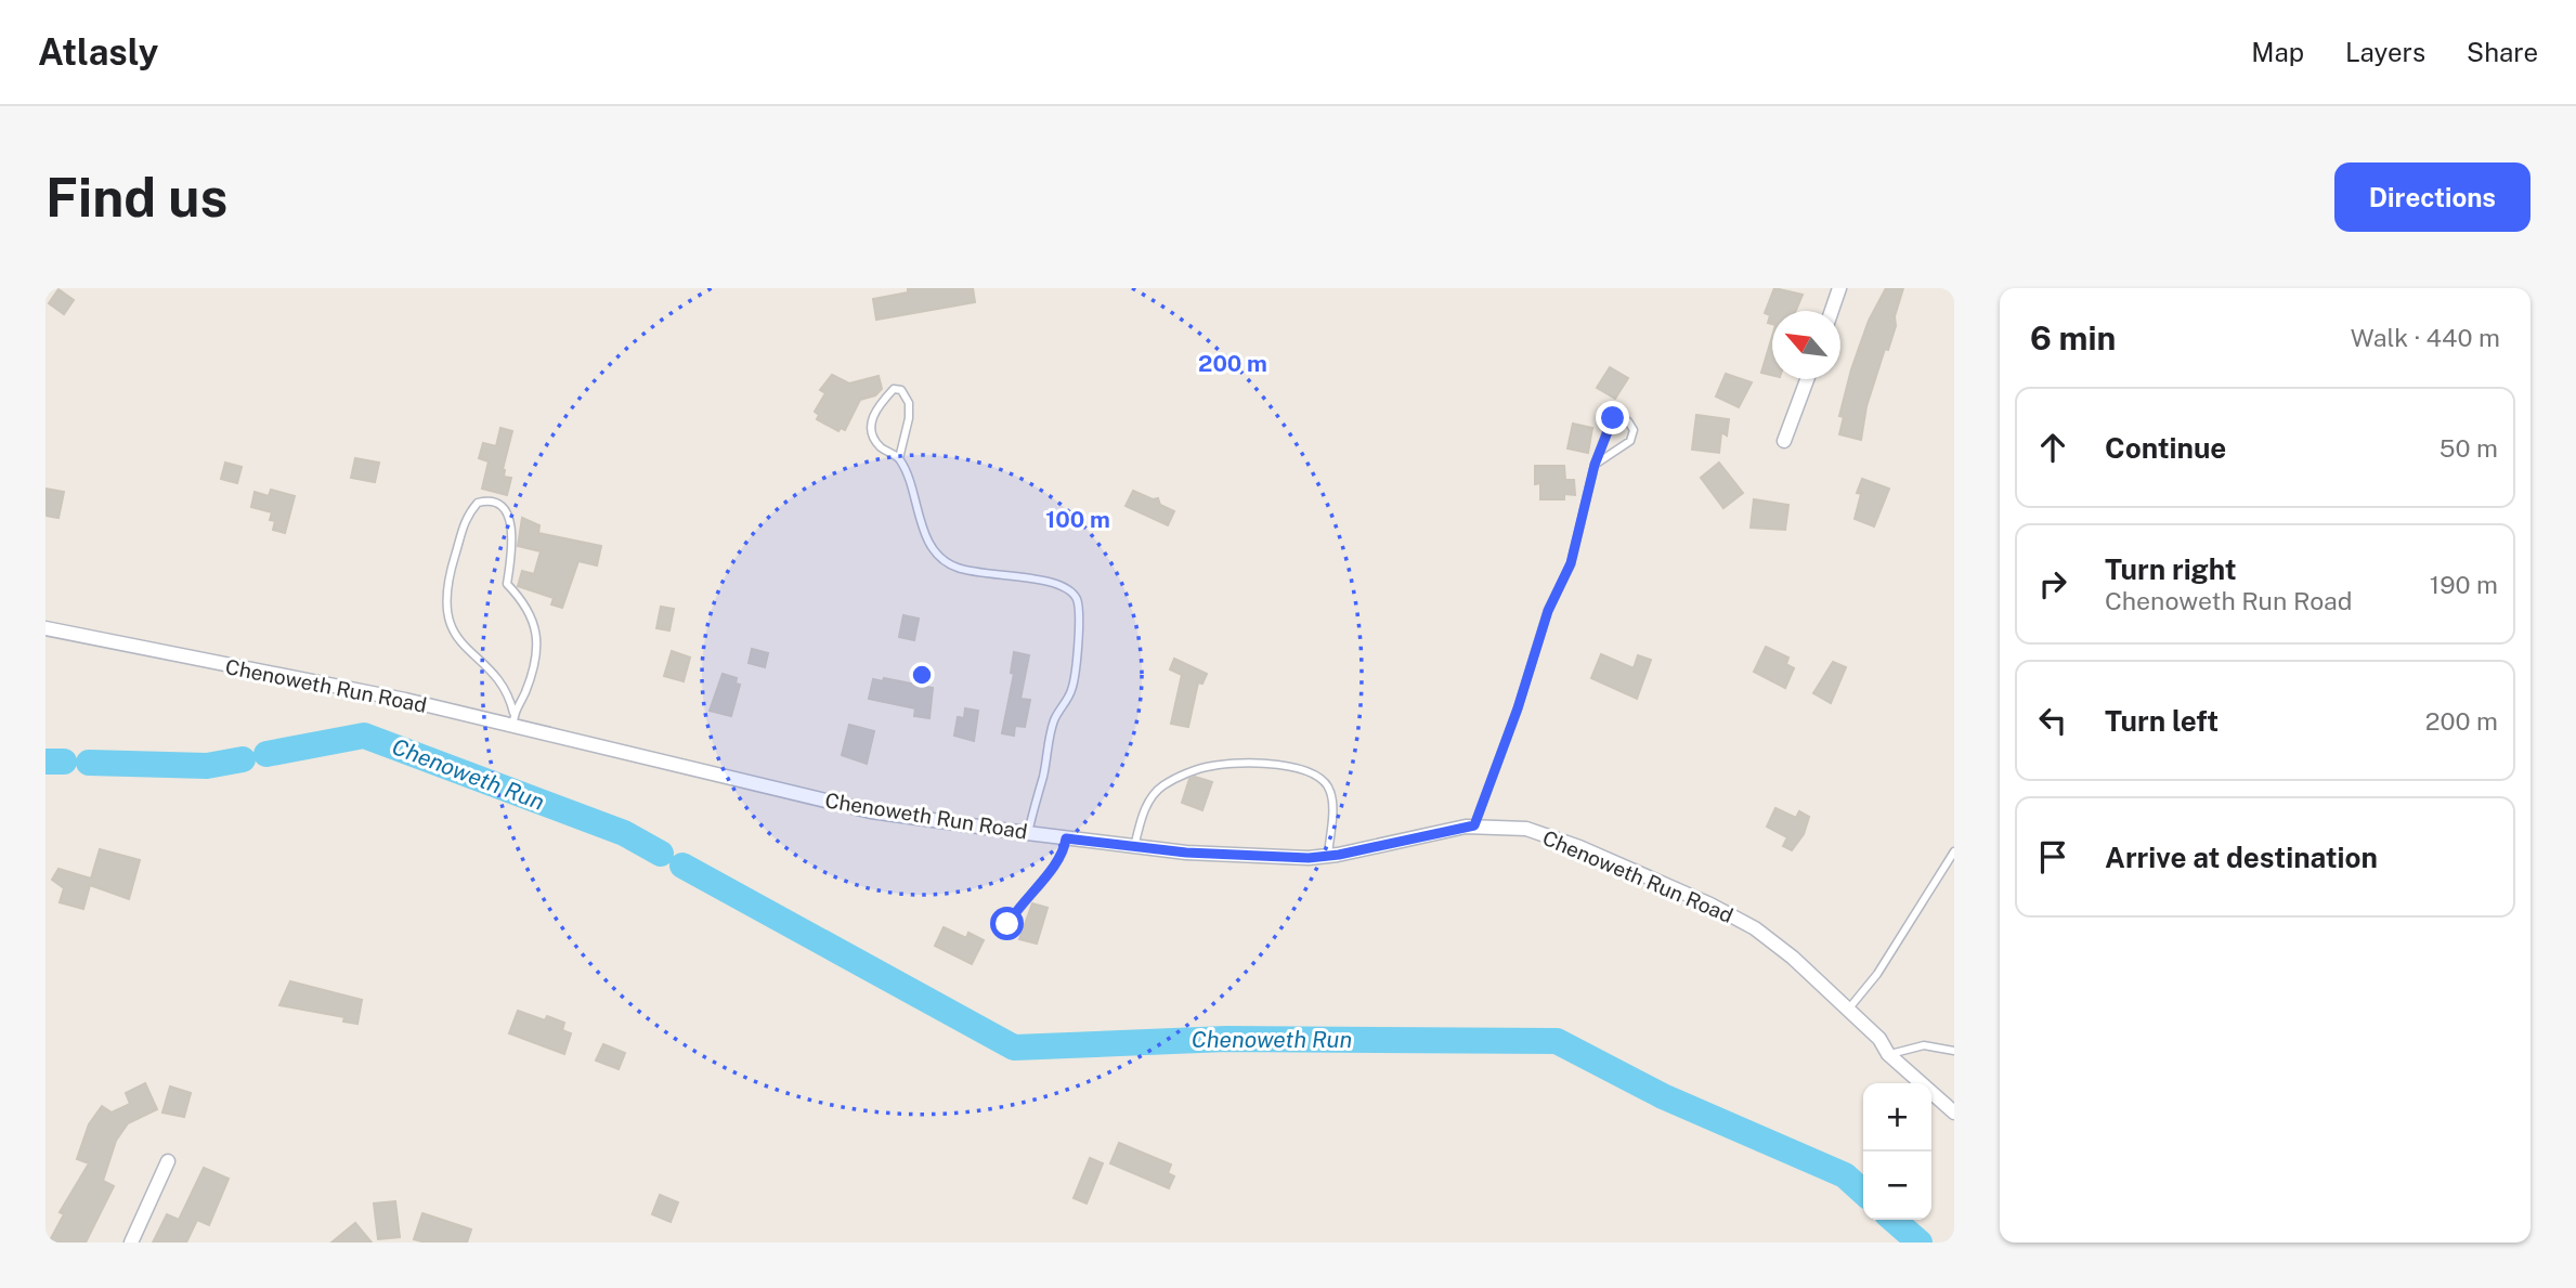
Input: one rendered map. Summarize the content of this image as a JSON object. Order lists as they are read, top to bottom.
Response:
{
  "streets": {
    "street": ["Chenoweth Run Road"]
  },
  "water": ["Chenoweth Run"],
  "north": "top left",
  "page": {
    "header": "Atlasly",
    "nav": ["Map", "Layers", "Share"],
    "buttons": "Directions",
    "title": "Find us",
    "heading": ["6 min", "Walk · 440 m"],
    "list": [
      ["Continue", "50 m"],
      ["Turn right", "Chenoweth Run Road", "190 m"],
      ["Turn left", "200 m"],
      "Arrive at destination"
    ],
    "map_buttons": ["+", "−"]
  },
  "rings": ["200 m", "100 m"]
}
